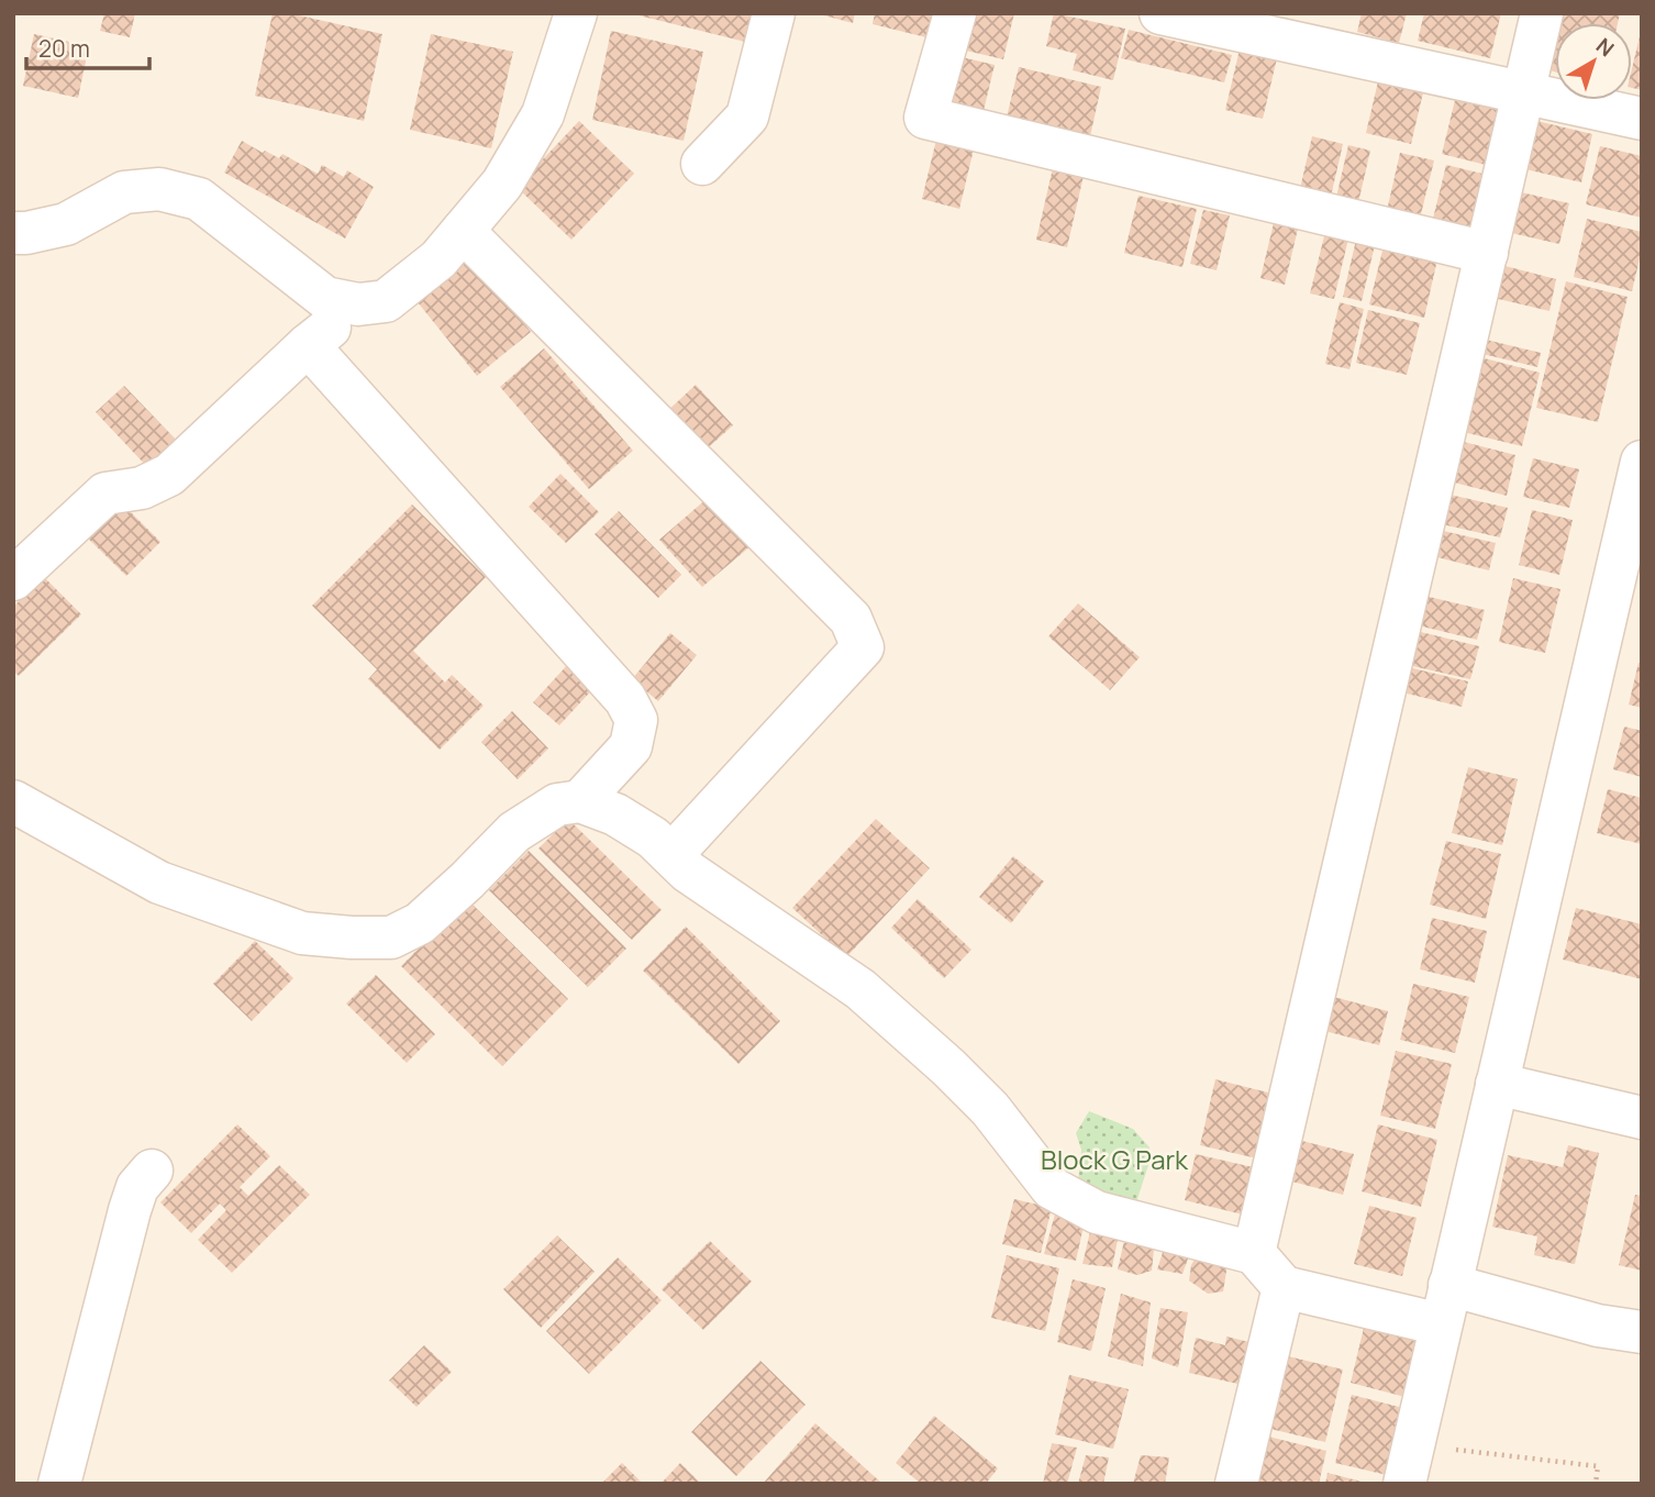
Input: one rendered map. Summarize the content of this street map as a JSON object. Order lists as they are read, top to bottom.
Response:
{
  "parks": ["Block G Park"],
  "scale_bar": "20 m",
  "north": "top right"
}
